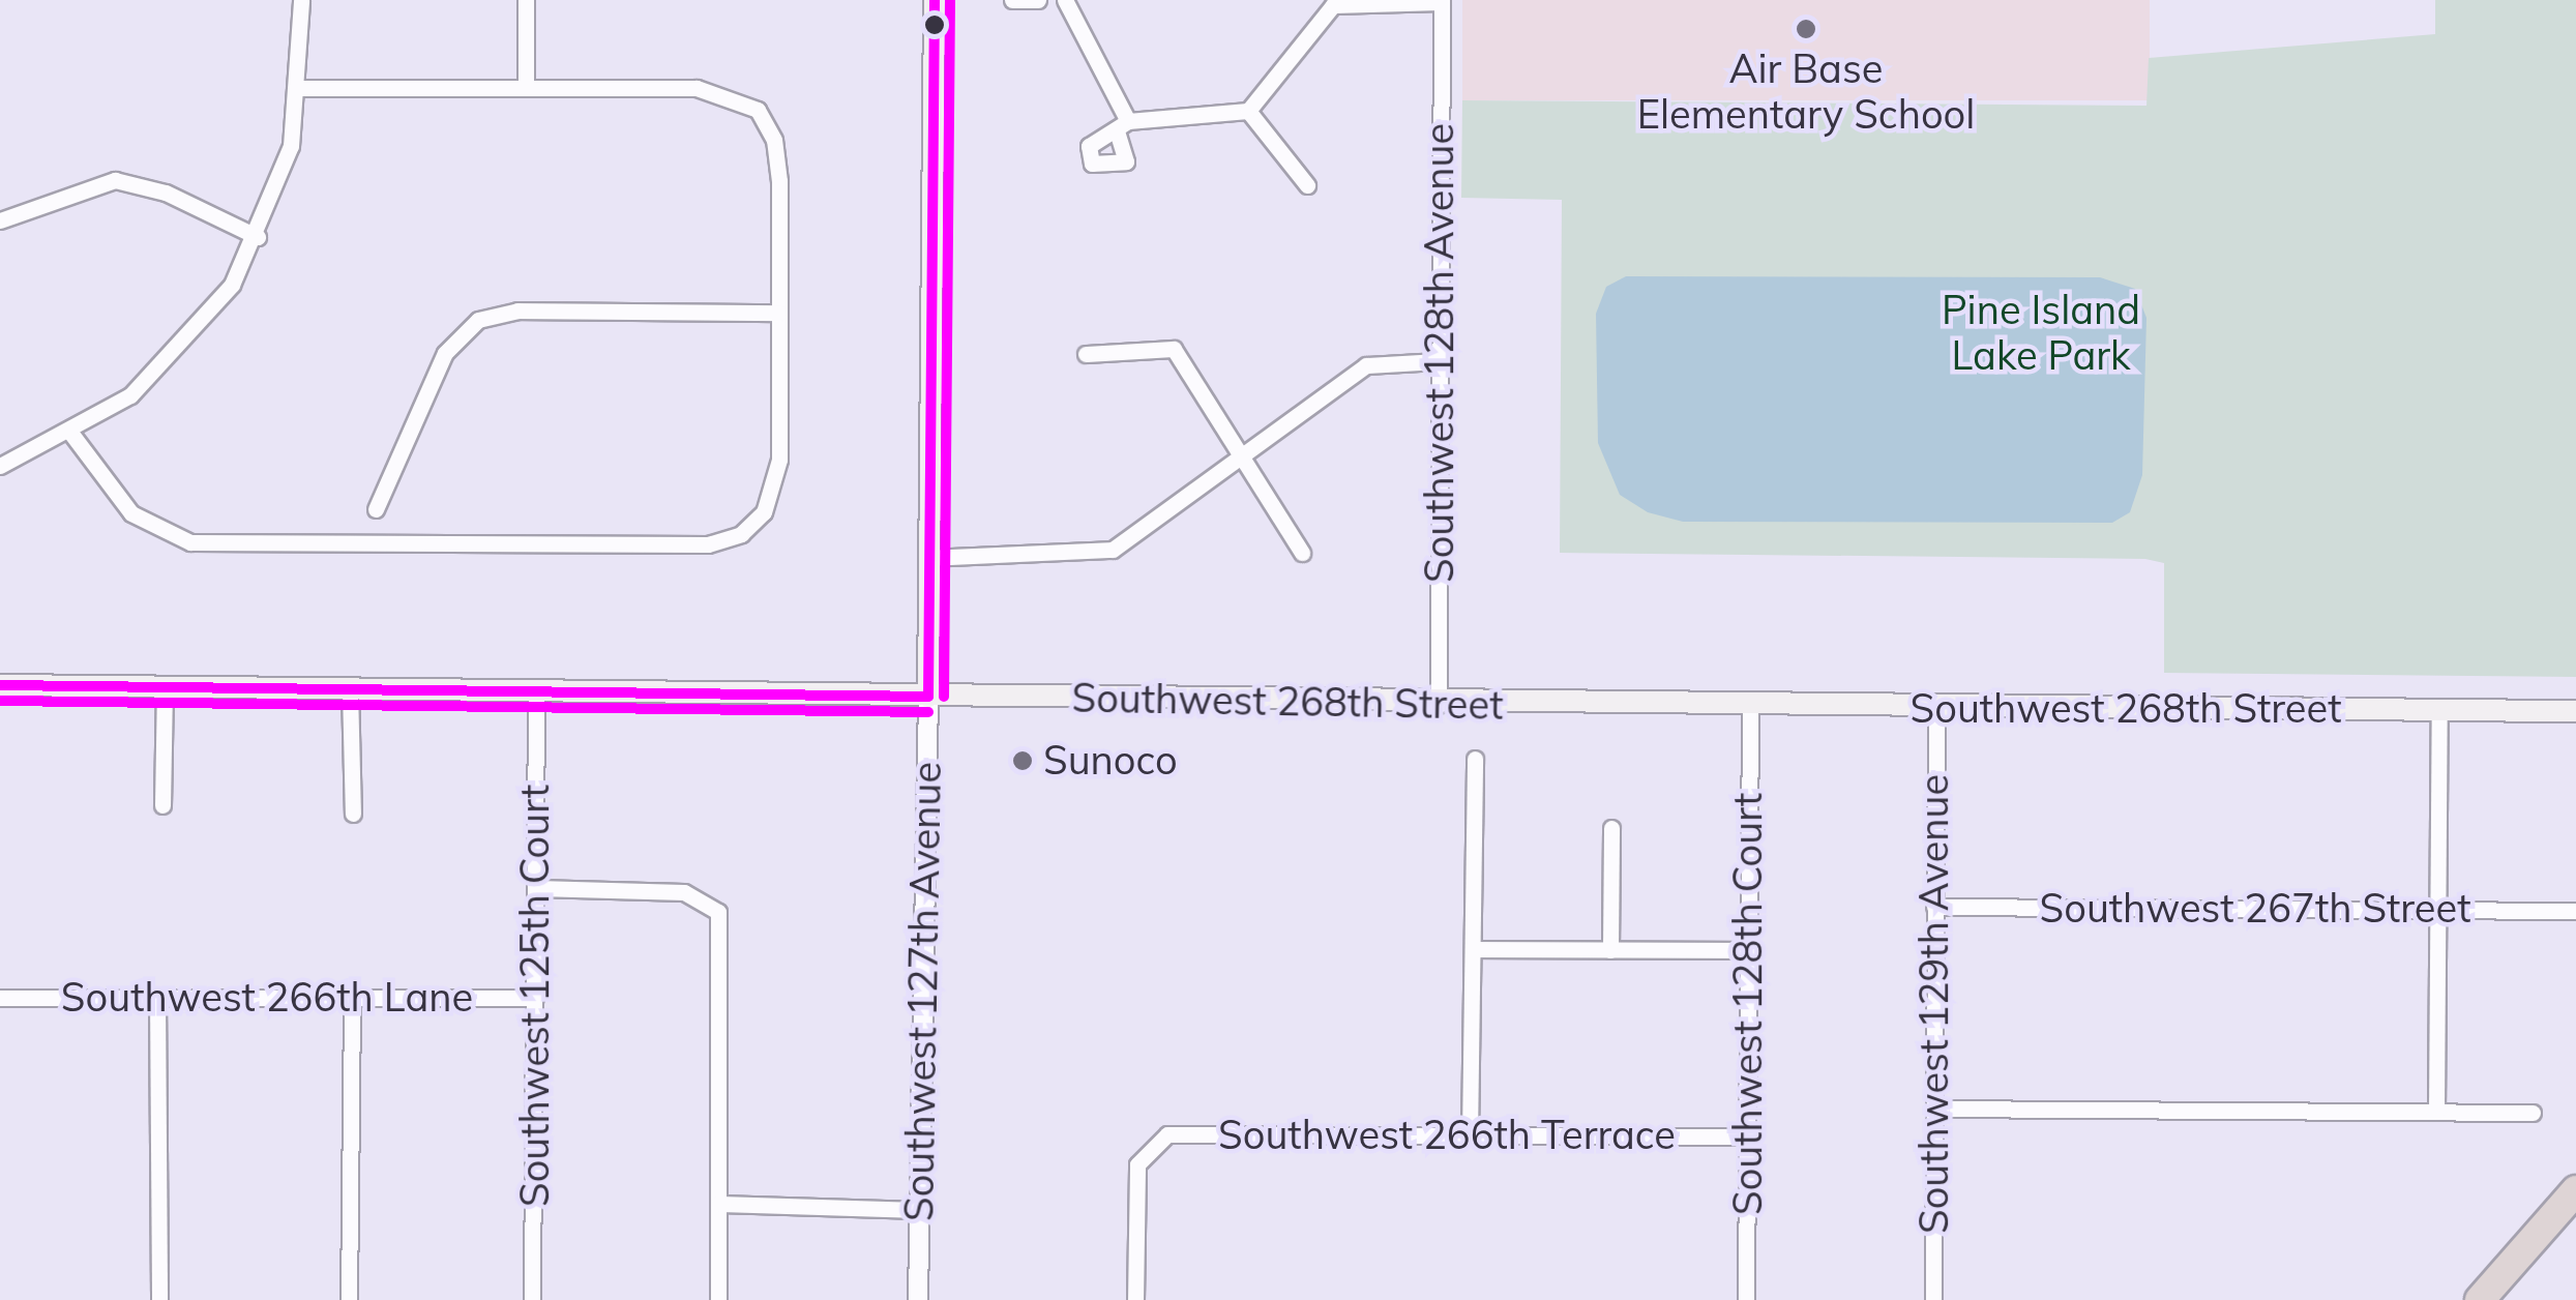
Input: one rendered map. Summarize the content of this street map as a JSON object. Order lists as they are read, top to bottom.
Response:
{
  "streets": {
    "main road": ["Southwest 268th Street", "Southwest 127th Avenue"],
    "street": [
      "Southwest 128th Avenue",
      "Southwest 267th Street",
      "Southwest 125th Court",
      "Southwest 266th Lane",
      "Southwest 128th Court",
      "Southwest 129th Avenue",
      "Southwest 266th Terrace"
    ]
  },
  "crossings": [
    ["Southwest 128th Avenue", "Southwest 268th Street"],
    ["Southwest 268th Street", "Southwest 127th Avenue"],
    ["Southwest 268th Street", "Southwest 125th Court"],
    ["Southwest 268th Street", "Southwest 128th Court"],
    ["Southwest 268th Street", "Southwest 129th Avenue"],
    ["Southwest 267th Street", "Southwest 129th Avenue"],
    ["Southwest 125th Court", "Southwest 266th Lane"],
    ["Southwest 128th Court", "Southwest 266th Terrace"]
  ],
  "parks": ["Pine Island Lake Park"],
  "places": ["Air Base Elementary School", "Sunoco"]
}
